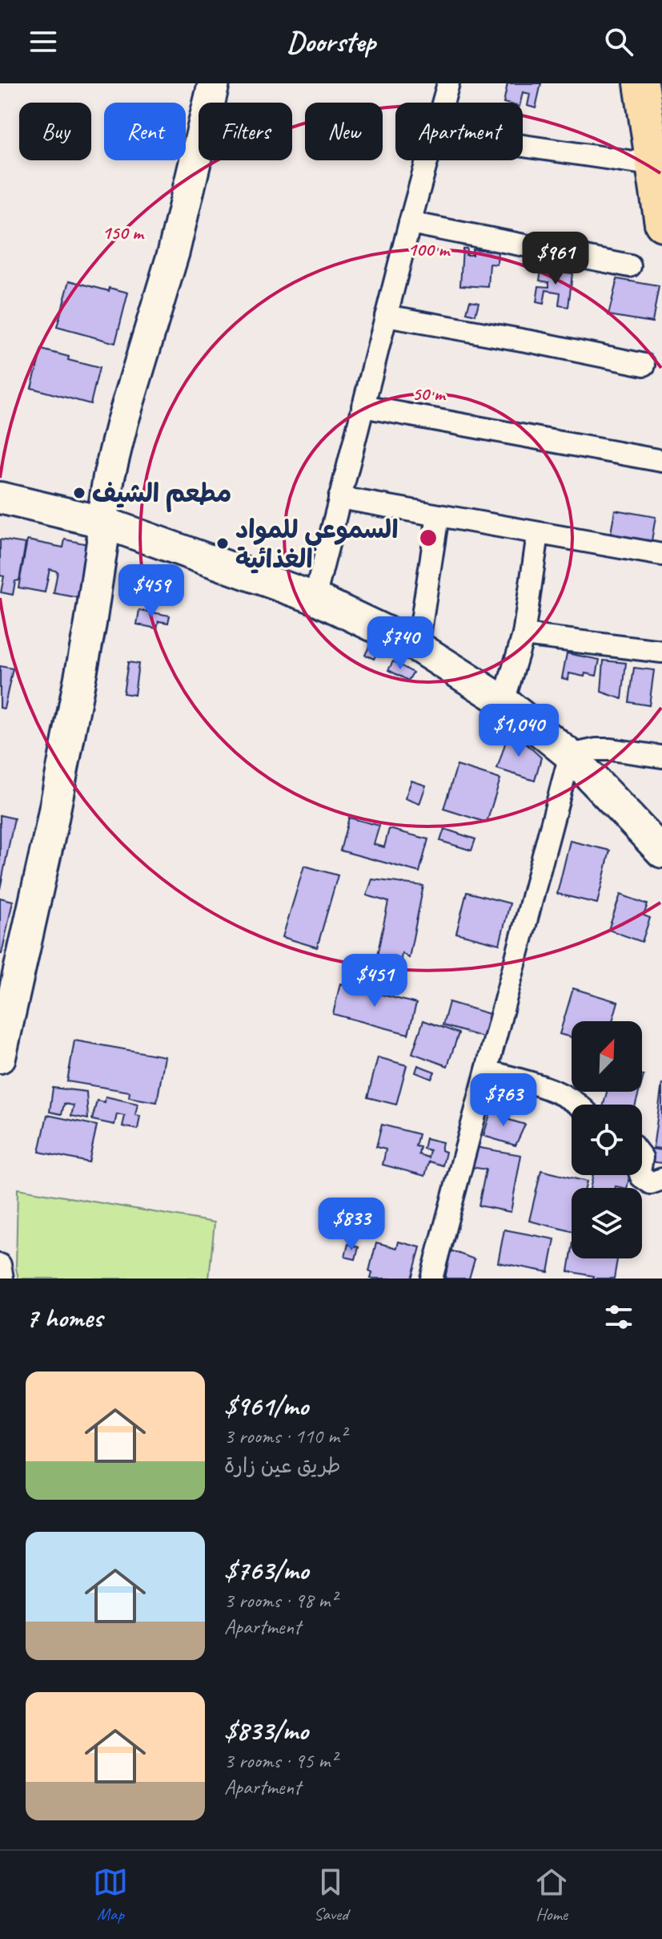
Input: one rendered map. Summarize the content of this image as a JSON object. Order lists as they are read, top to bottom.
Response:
{
  "places": ["مطعم الشيف", "السموعي للمواد الغذائية"],
  "north": "top right",
  "page": {
    "header": "Doorstep",
    "chip": [
      "Buy",
      "Rent",
      "Filters",
      "New",
      "Apartment"
    ],
    "price": [
      "$961",
      "$459",
      "$740",
      "$1,040",
      "$451",
      "$763",
      "$833"
    ],
    "heading": "7 homes",
    "list": [
      {
        "name": "$961/mo",
        "note": "3 rooms · 110 m² · طريق عين زارة"
      },
      {
        "name": "$763/mo",
        "note": "3 rooms · 98 m² · Apartment"
      },
      {
        "name": "$833/mo",
        "note": "3 rooms · 95 m² · Apartment"
      }
    ],
    "tabs": ["Map", "Saved", "Home"]
  },
  "rings": ["150 m", "100 m", "50 m"]
}
